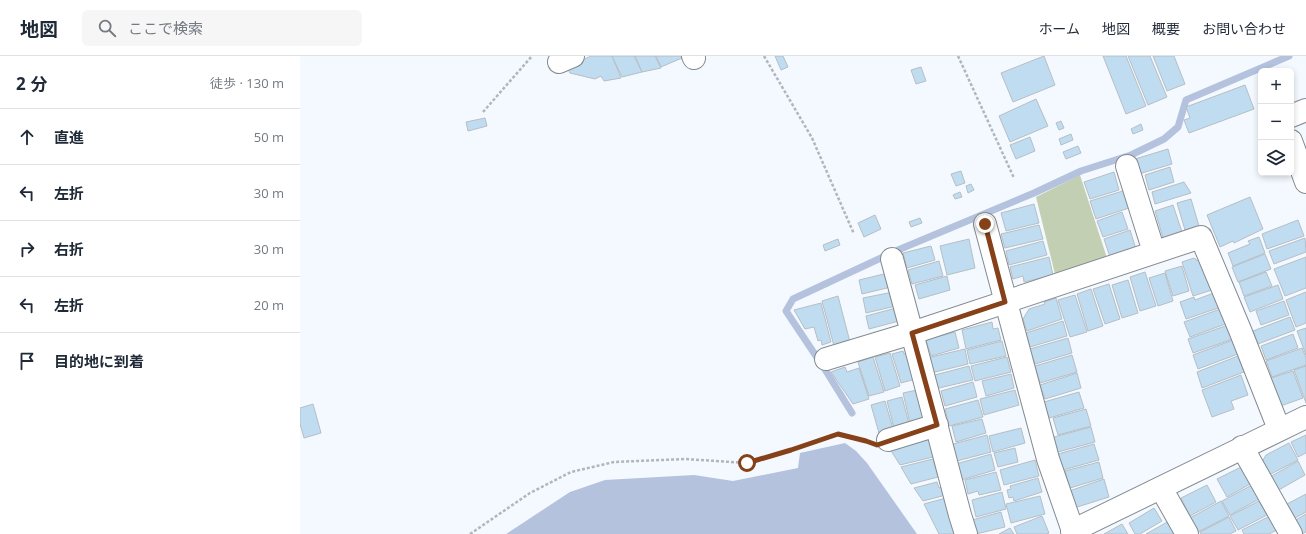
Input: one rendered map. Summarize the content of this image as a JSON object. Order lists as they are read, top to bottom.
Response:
{
  "page": {
    "header": "地図",
    "search": "ここで検索",
    "nav": [
      "ホーム",
      "地図",
      "概要",
      "お問い合わせ"
    ],
    "heading": ["2 分", "徒歩 · 130 m"],
    "map_buttons": ["+", "−"],
    "list": [
      ["直進", "50 m"],
      ["左折", "30 m"],
      ["右折", "30 m"],
      ["左折", "20 m"],
      "目的地に到着"
    ]
  }
}
